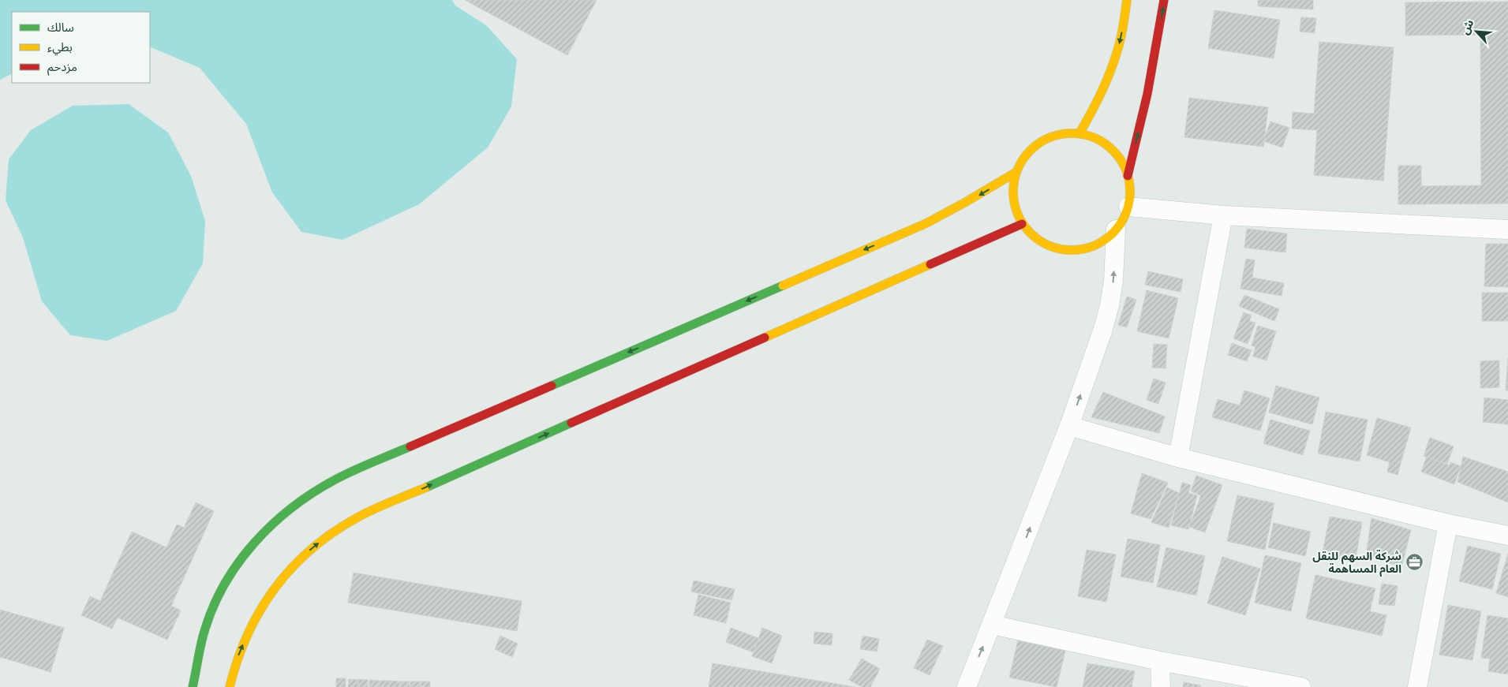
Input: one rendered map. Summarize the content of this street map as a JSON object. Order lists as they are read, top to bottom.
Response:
{
  "places": {
    "office": ["شركة السهم للنقل العام المساهمة"]
  },
  "legend": ["سالك", "بطيء", "مزدحم"],
  "north": "top left"
}
